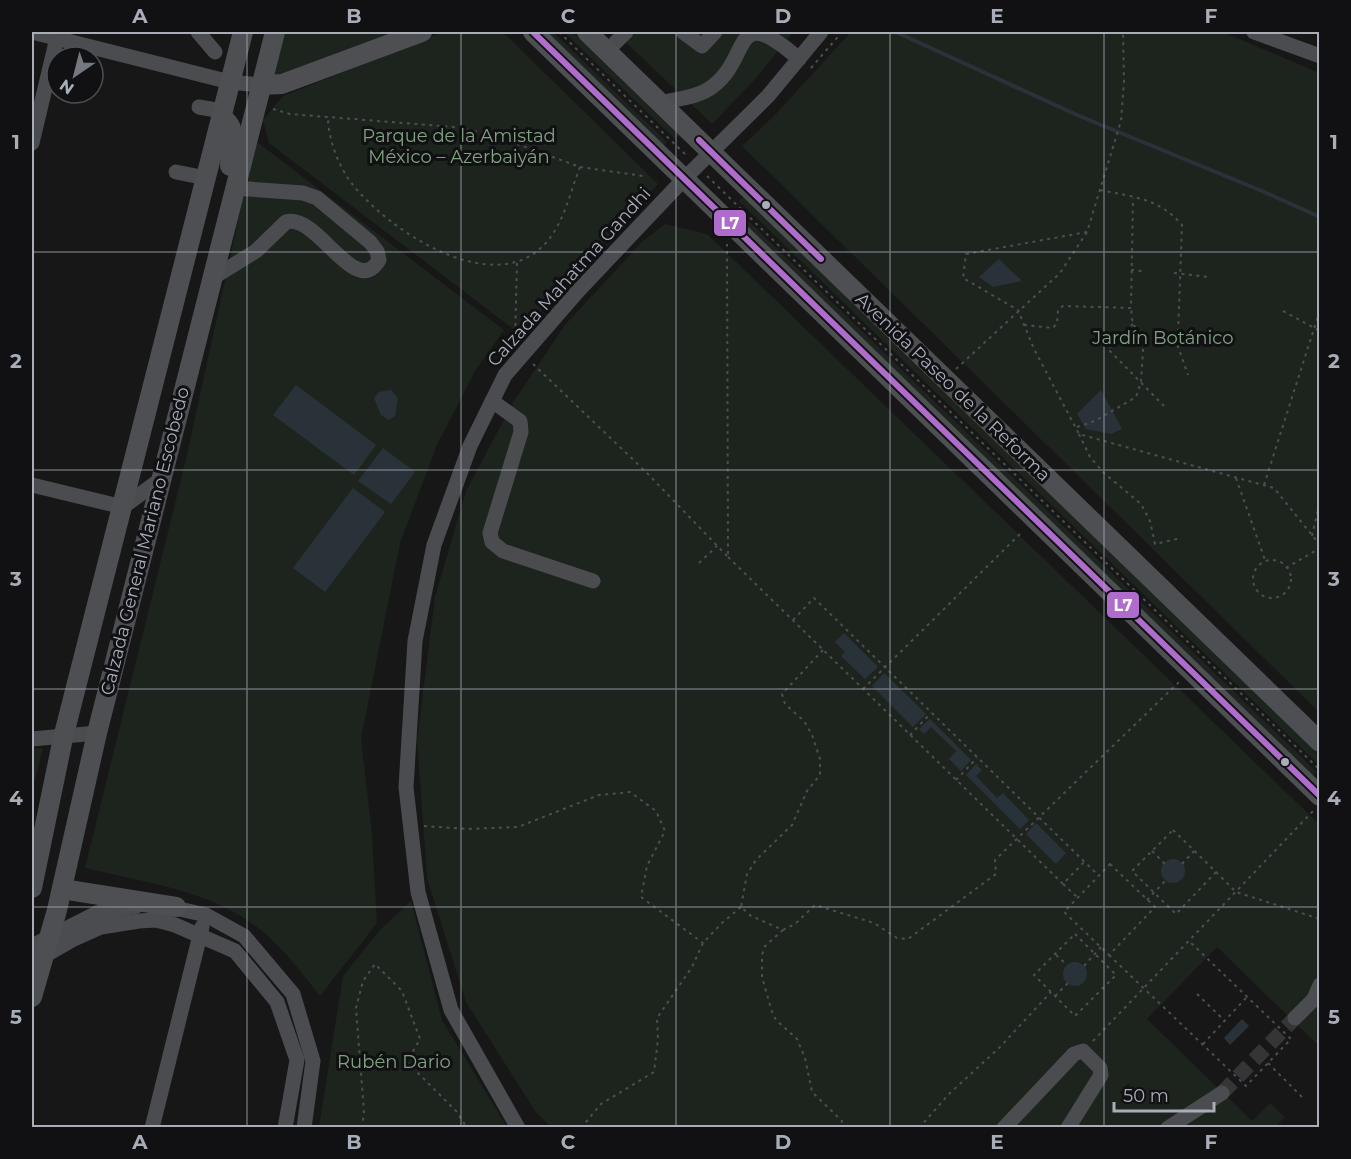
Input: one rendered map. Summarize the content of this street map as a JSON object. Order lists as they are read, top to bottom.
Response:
{
  "streets": {
    "main road": ["Avenida Paseo de la Reforma", "Calzada General Mariano Escobedo"],
    "street": ["Calzada Mahatma Gandhi"]
  },
  "crossings": [
    ["Calzada Mahatma Gandhi", "Avenida Paseo de la Reforma"]
  ],
  "parks": ["Parque de la Amistad México – Azerbaiyán", "Jardín Botánico", "Rubén Dario"],
  "lines": ["transit line L7"],
  "scale_bar": "50 m",
  "north": "bottom left",
  "grid": {
    "columns": [
      "A",
      "B",
      "C",
      "D",
      "E",
      "F"
    ],
    "rows": [
      "1",
      "2",
      "3",
      "4",
      "5"
    ]
  }
}
